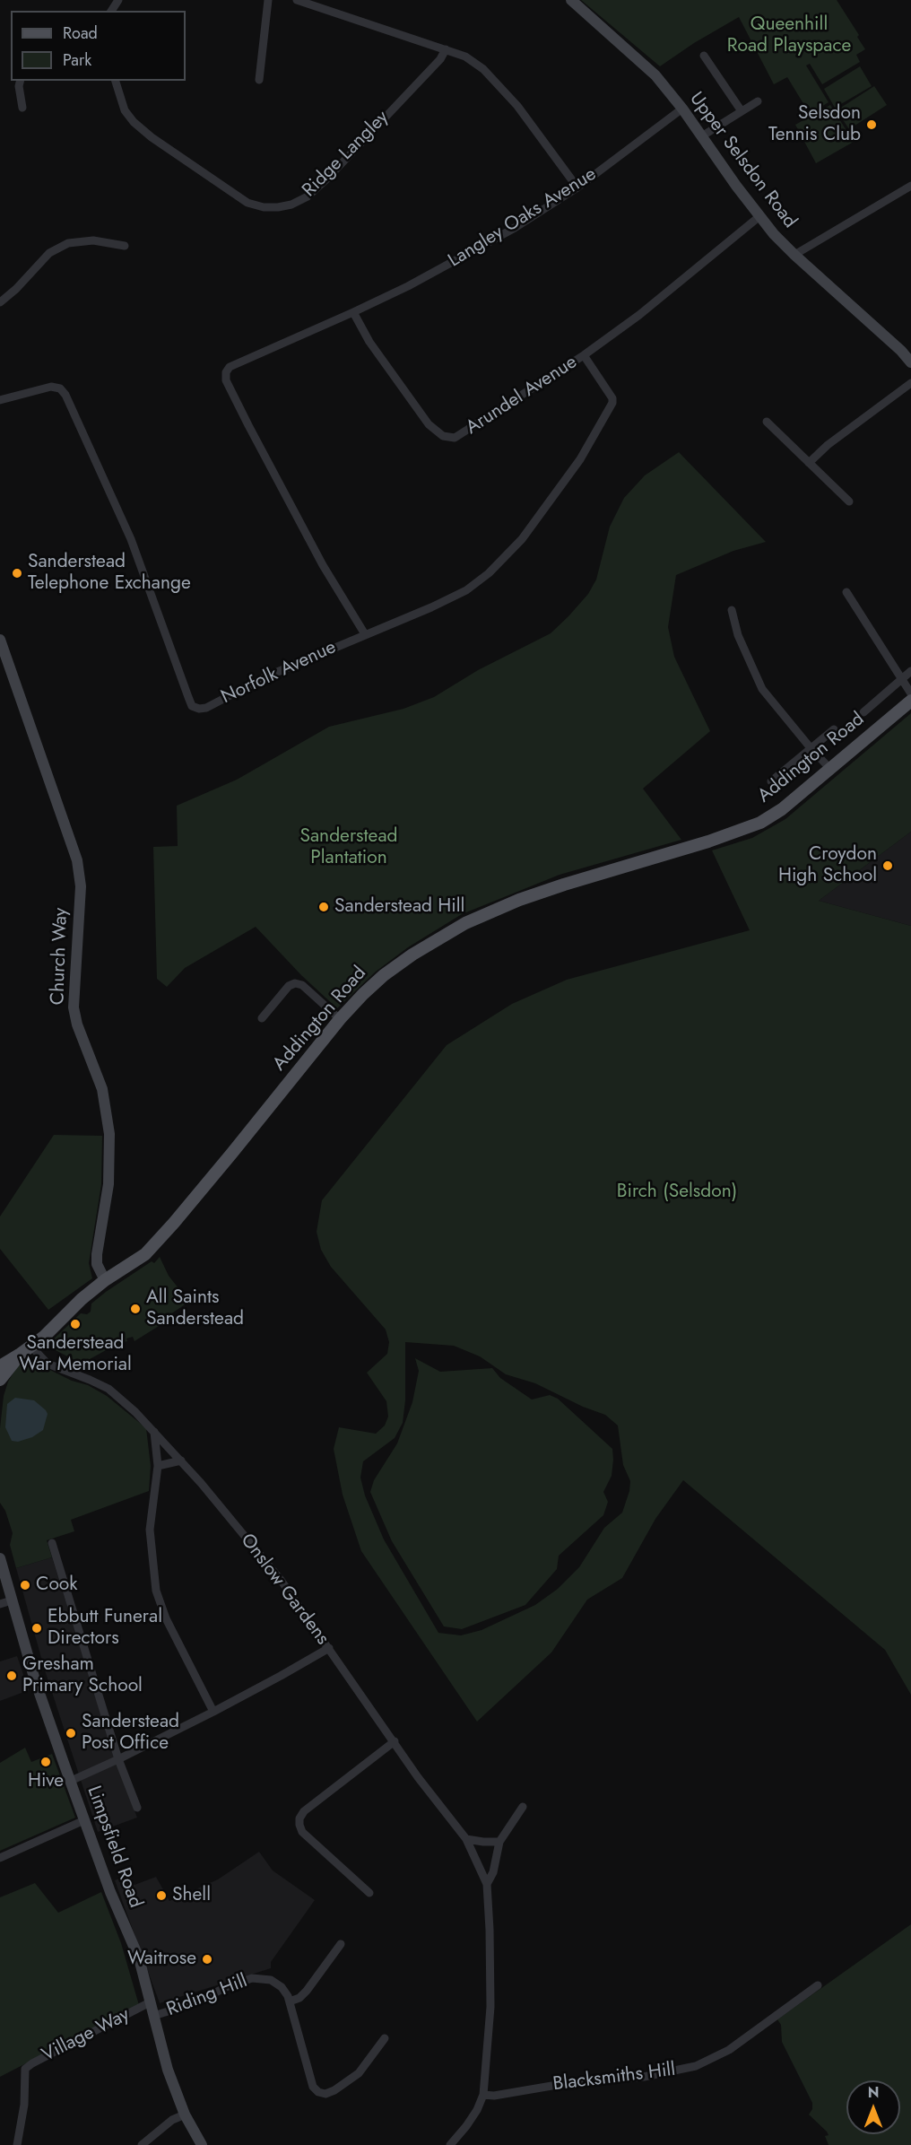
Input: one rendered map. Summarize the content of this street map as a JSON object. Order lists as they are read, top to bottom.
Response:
{
  "streets": {
    "main road": [
      "Upper Selsdon Road",
      "Addington Road",
      "Church Way",
      "Limpsfield Road"
    ],
    "street": [
      "Ridge Langley",
      "Langley Oaks Avenue",
      "Arundel Avenue",
      "Norfolk Avenue",
      "Onslow Gardens",
      "Riding Hill",
      "Village Way",
      "Blacksmiths Hill"
    ]
  },
  "crossings": [
    ["Upper Selsdon Road", "Langley Oaks Avenue"],
    ["Upper Selsdon Road", "Arundel Avenue"],
    ["Langley Oaks Avenue", "Arundel Avenue"],
    ["Arundel Avenue", "Norfolk Avenue"],
    ["Addington Road", "Church Way"],
    ["Addington Road", "Onslow Gardens"],
    ["Limpsfield Road", "Riding Hill"],
    ["Limpsfield Road", "Village Way"]
  ],
  "parks": ["Queenhill Road Playspace", "Sanderstead Plantation", "Birch (Selsdon)"],
  "places": [
    "Selsdon Tennis Club",
    "Sanderstead Telephone Exchange",
    "Croydon High School",
    "Sanderstead Hill",
    "All Saints Sanderstead",
    "Sanderstead War Memorial",
    "Cook",
    "Ebbutt Funeral Directors",
    "Gresham Primary School",
    "Sanderstead Post Office",
    "Hive",
    "Shell",
    "Waitrose"
  ],
  "legend": ["Road", "Park"],
  "north": "top"
}
